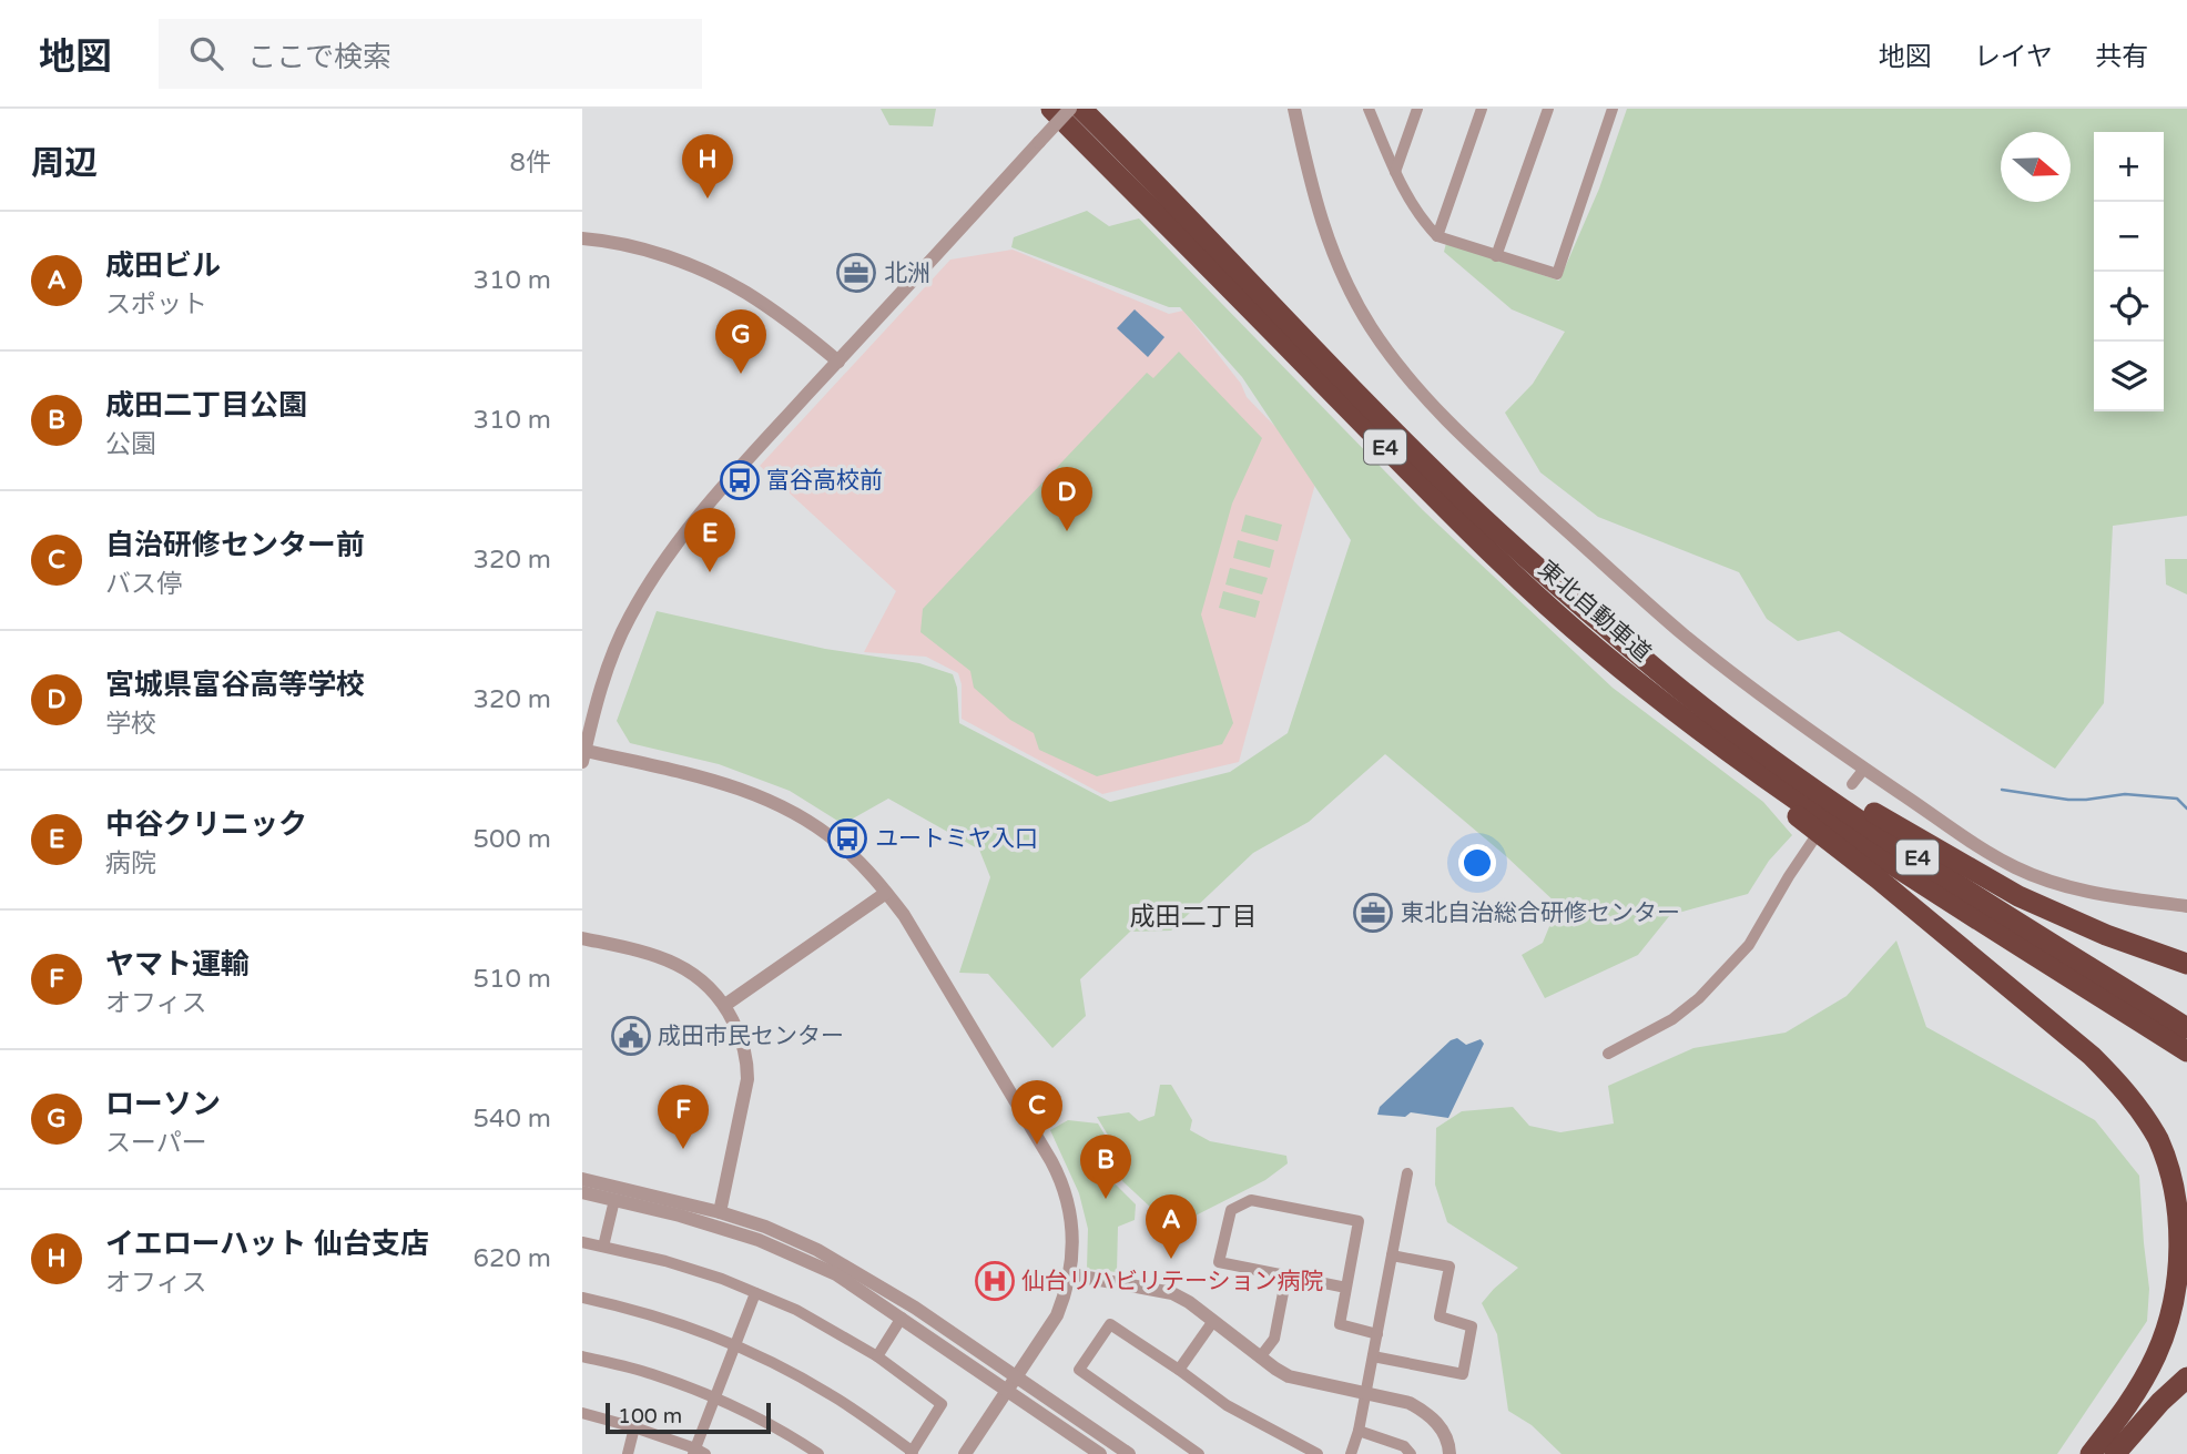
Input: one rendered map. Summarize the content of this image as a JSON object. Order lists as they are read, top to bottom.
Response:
{
  "streets": {
    "highway": ["E4", "東北自動車道"]
  },
  "districts": ["成田二丁目"],
  "places": {
    "office": ["北洲", "東北自治総合研修センター"],
    "bus stop": ["富谷高校前", "ユートミヤ入口"],
    "public building": ["成田市民センター"],
    "hospital": ["仙台リハビリテーション病院"]
  },
  "scale_bar": "100 m",
  "north": "right",
  "page": {
    "header": "地図",
    "search": "ここで検索",
    "nav": ["地図", "レイヤ", "共有"],
    "heading": ["周辺", "8件"],
    "map_buttons": ["+", "−"],
    "pins": [
      "H",
      "G",
      "D",
      "E",
      "C",
      "F",
      "B",
      "A"
    ],
    "list": [
      {
        "mark": "A",
        "name": "成田ビル",
        "note": "スポット",
        "value": "310 m"
      },
      {
        "mark": "B",
        "name": "成田二丁目公園",
        "note": "公園",
        "value": "310 m"
      },
      {
        "mark": "C",
        "name": "自治研修センター前",
        "note": "バス停",
        "value": "320 m"
      },
      {
        "mark": "D",
        "name": "宮城県富谷高等学校",
        "note": "学校",
        "value": "320 m"
      },
      {
        "mark": "E",
        "name": "中谷クリニック",
        "note": "病院",
        "value": "500 m"
      },
      {
        "mark": "F",
        "name": "ヤマト運輸",
        "note": "オフィス",
        "value": "510 m"
      },
      {
        "mark": "G",
        "name": "ローソン",
        "note": "スーパー",
        "value": "540 m"
      },
      {
        "mark": "H",
        "name": "イエローハット 仙台支店",
        "note": "オフィス",
        "value": "620 m"
      }
    ],
    "scale": "100 m"
  }
}
